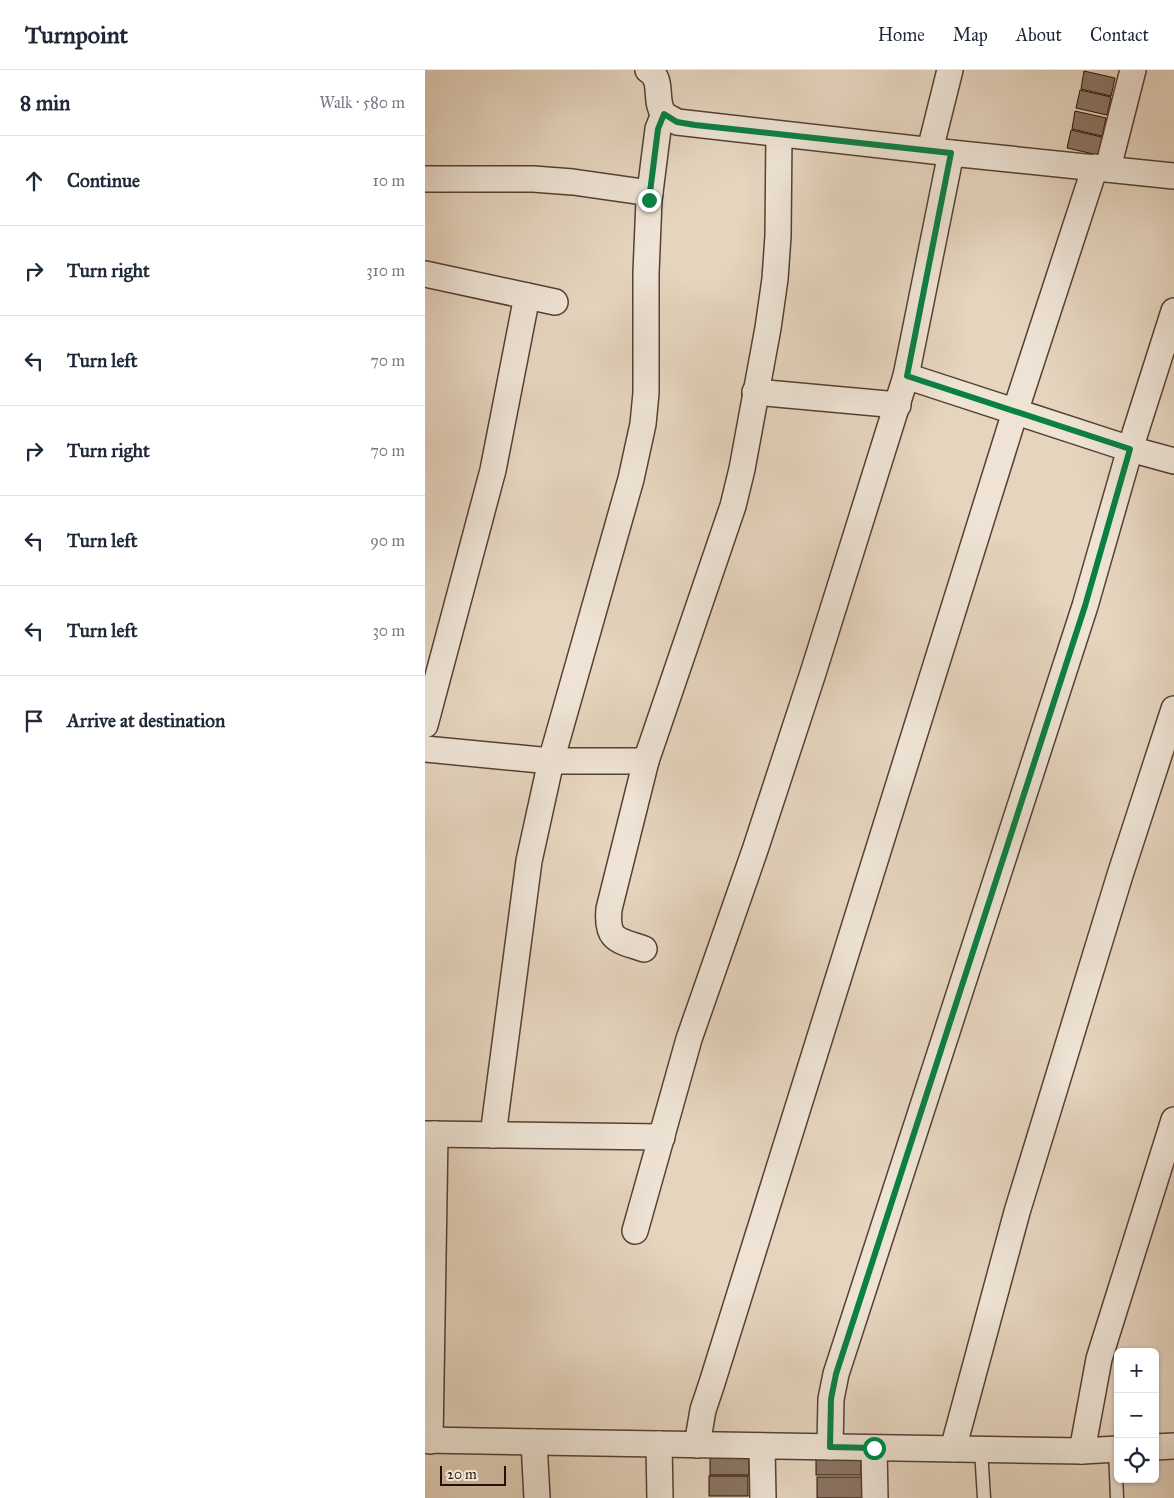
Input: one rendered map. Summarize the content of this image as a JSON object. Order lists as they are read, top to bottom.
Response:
{
  "scale_bar": "20 m",
  "page": {
    "header": "Turnpoint",
    "nav": [
      "Home",
      "Map",
      "About",
      "Contact"
    ],
    "heading": ["8 min", "Walk · 580 m"],
    "list": [
      ["Continue", "10 m"],
      ["Turn right", "310 m"],
      ["Turn left", "70 m"],
      ["Turn right", "70 m"],
      ["Turn left", "90 m"],
      ["Turn left", "30 m"],
      "Arrive at destination"
    ],
    "map_buttons": ["+", "−"],
    "scale": "20 m"
  }
}
